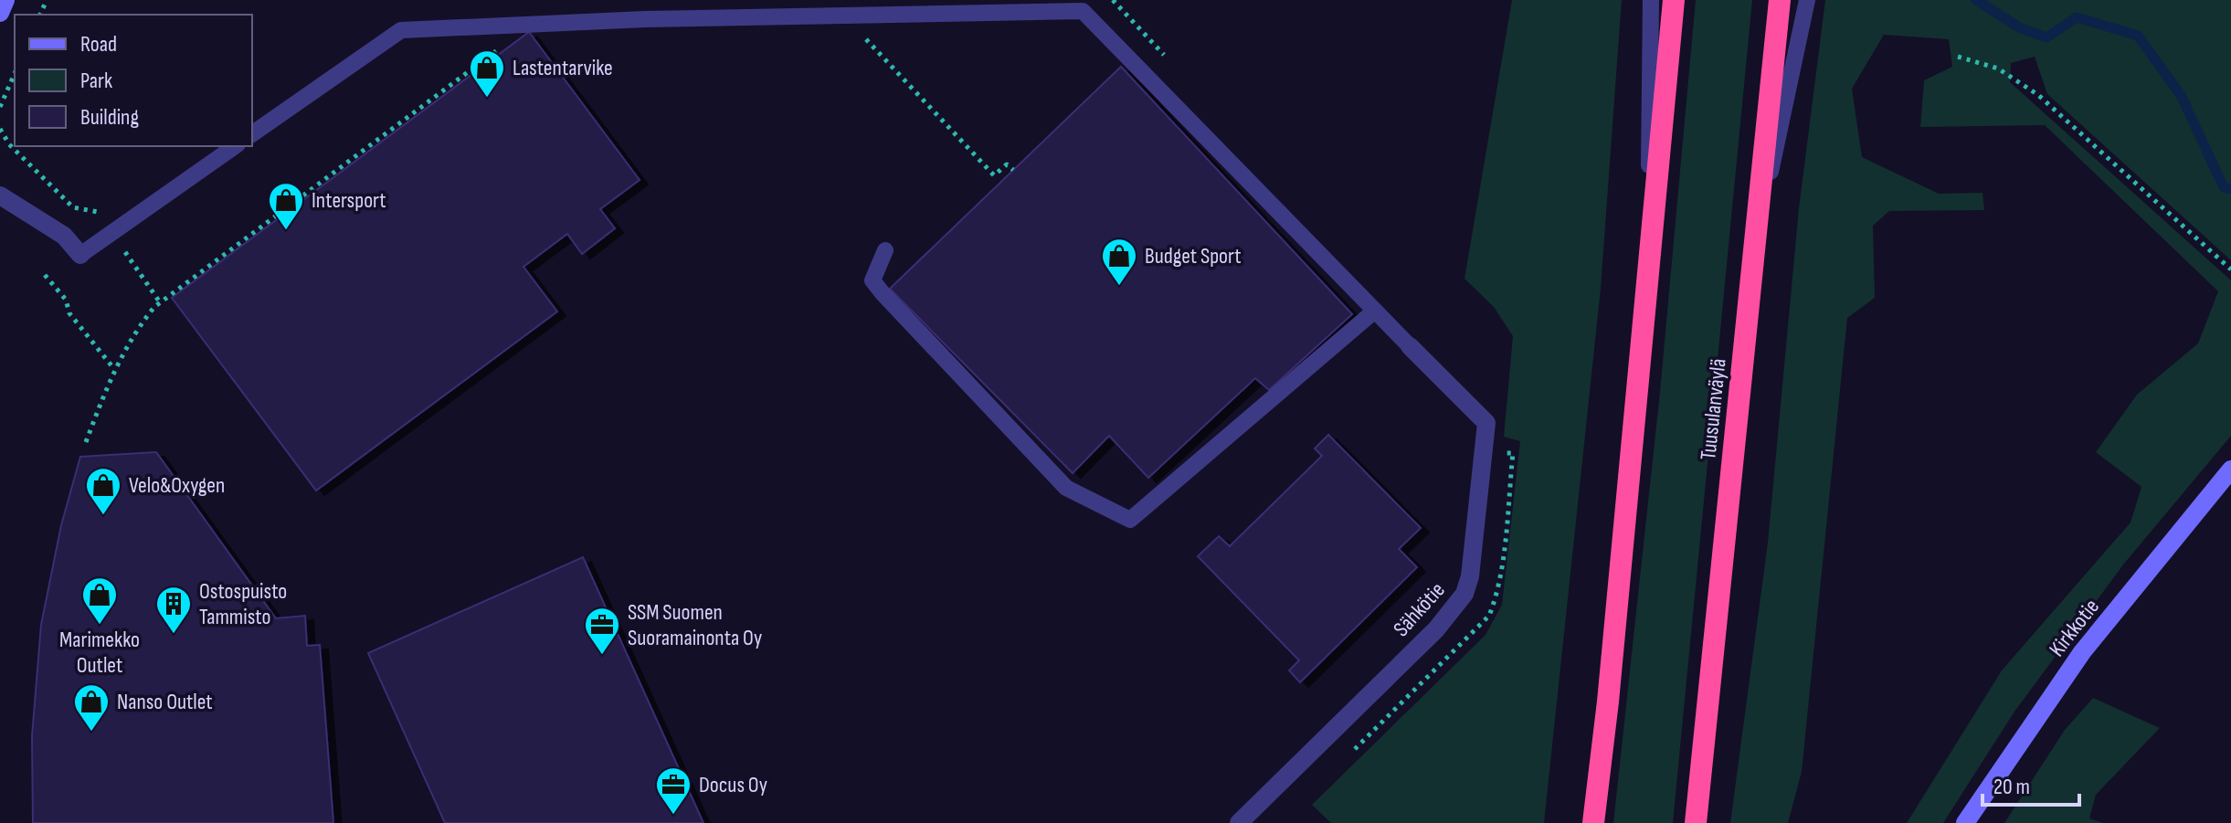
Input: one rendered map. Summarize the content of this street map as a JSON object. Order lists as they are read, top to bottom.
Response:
{
  "streets": {
    "highway": ["Tuusulanväylä"],
    "street": ["Sähkötie", "Kirkkotie"]
  },
  "places": {
    "shop": [
      "Lastentarvike",
      "Intersport",
      "Budget Sport",
      "Velo&Oxygen",
      "Marimekko Outlet",
      "Nanso Outlet"
    ],
    "building": ["Ostospuisto Tammisto"],
    "office": ["SSM Suomen Suoramainonta Oy", "Docus Oy"]
  },
  "legend": ["Road", "Park", "Building"],
  "scale_bar": "20 m"
}
